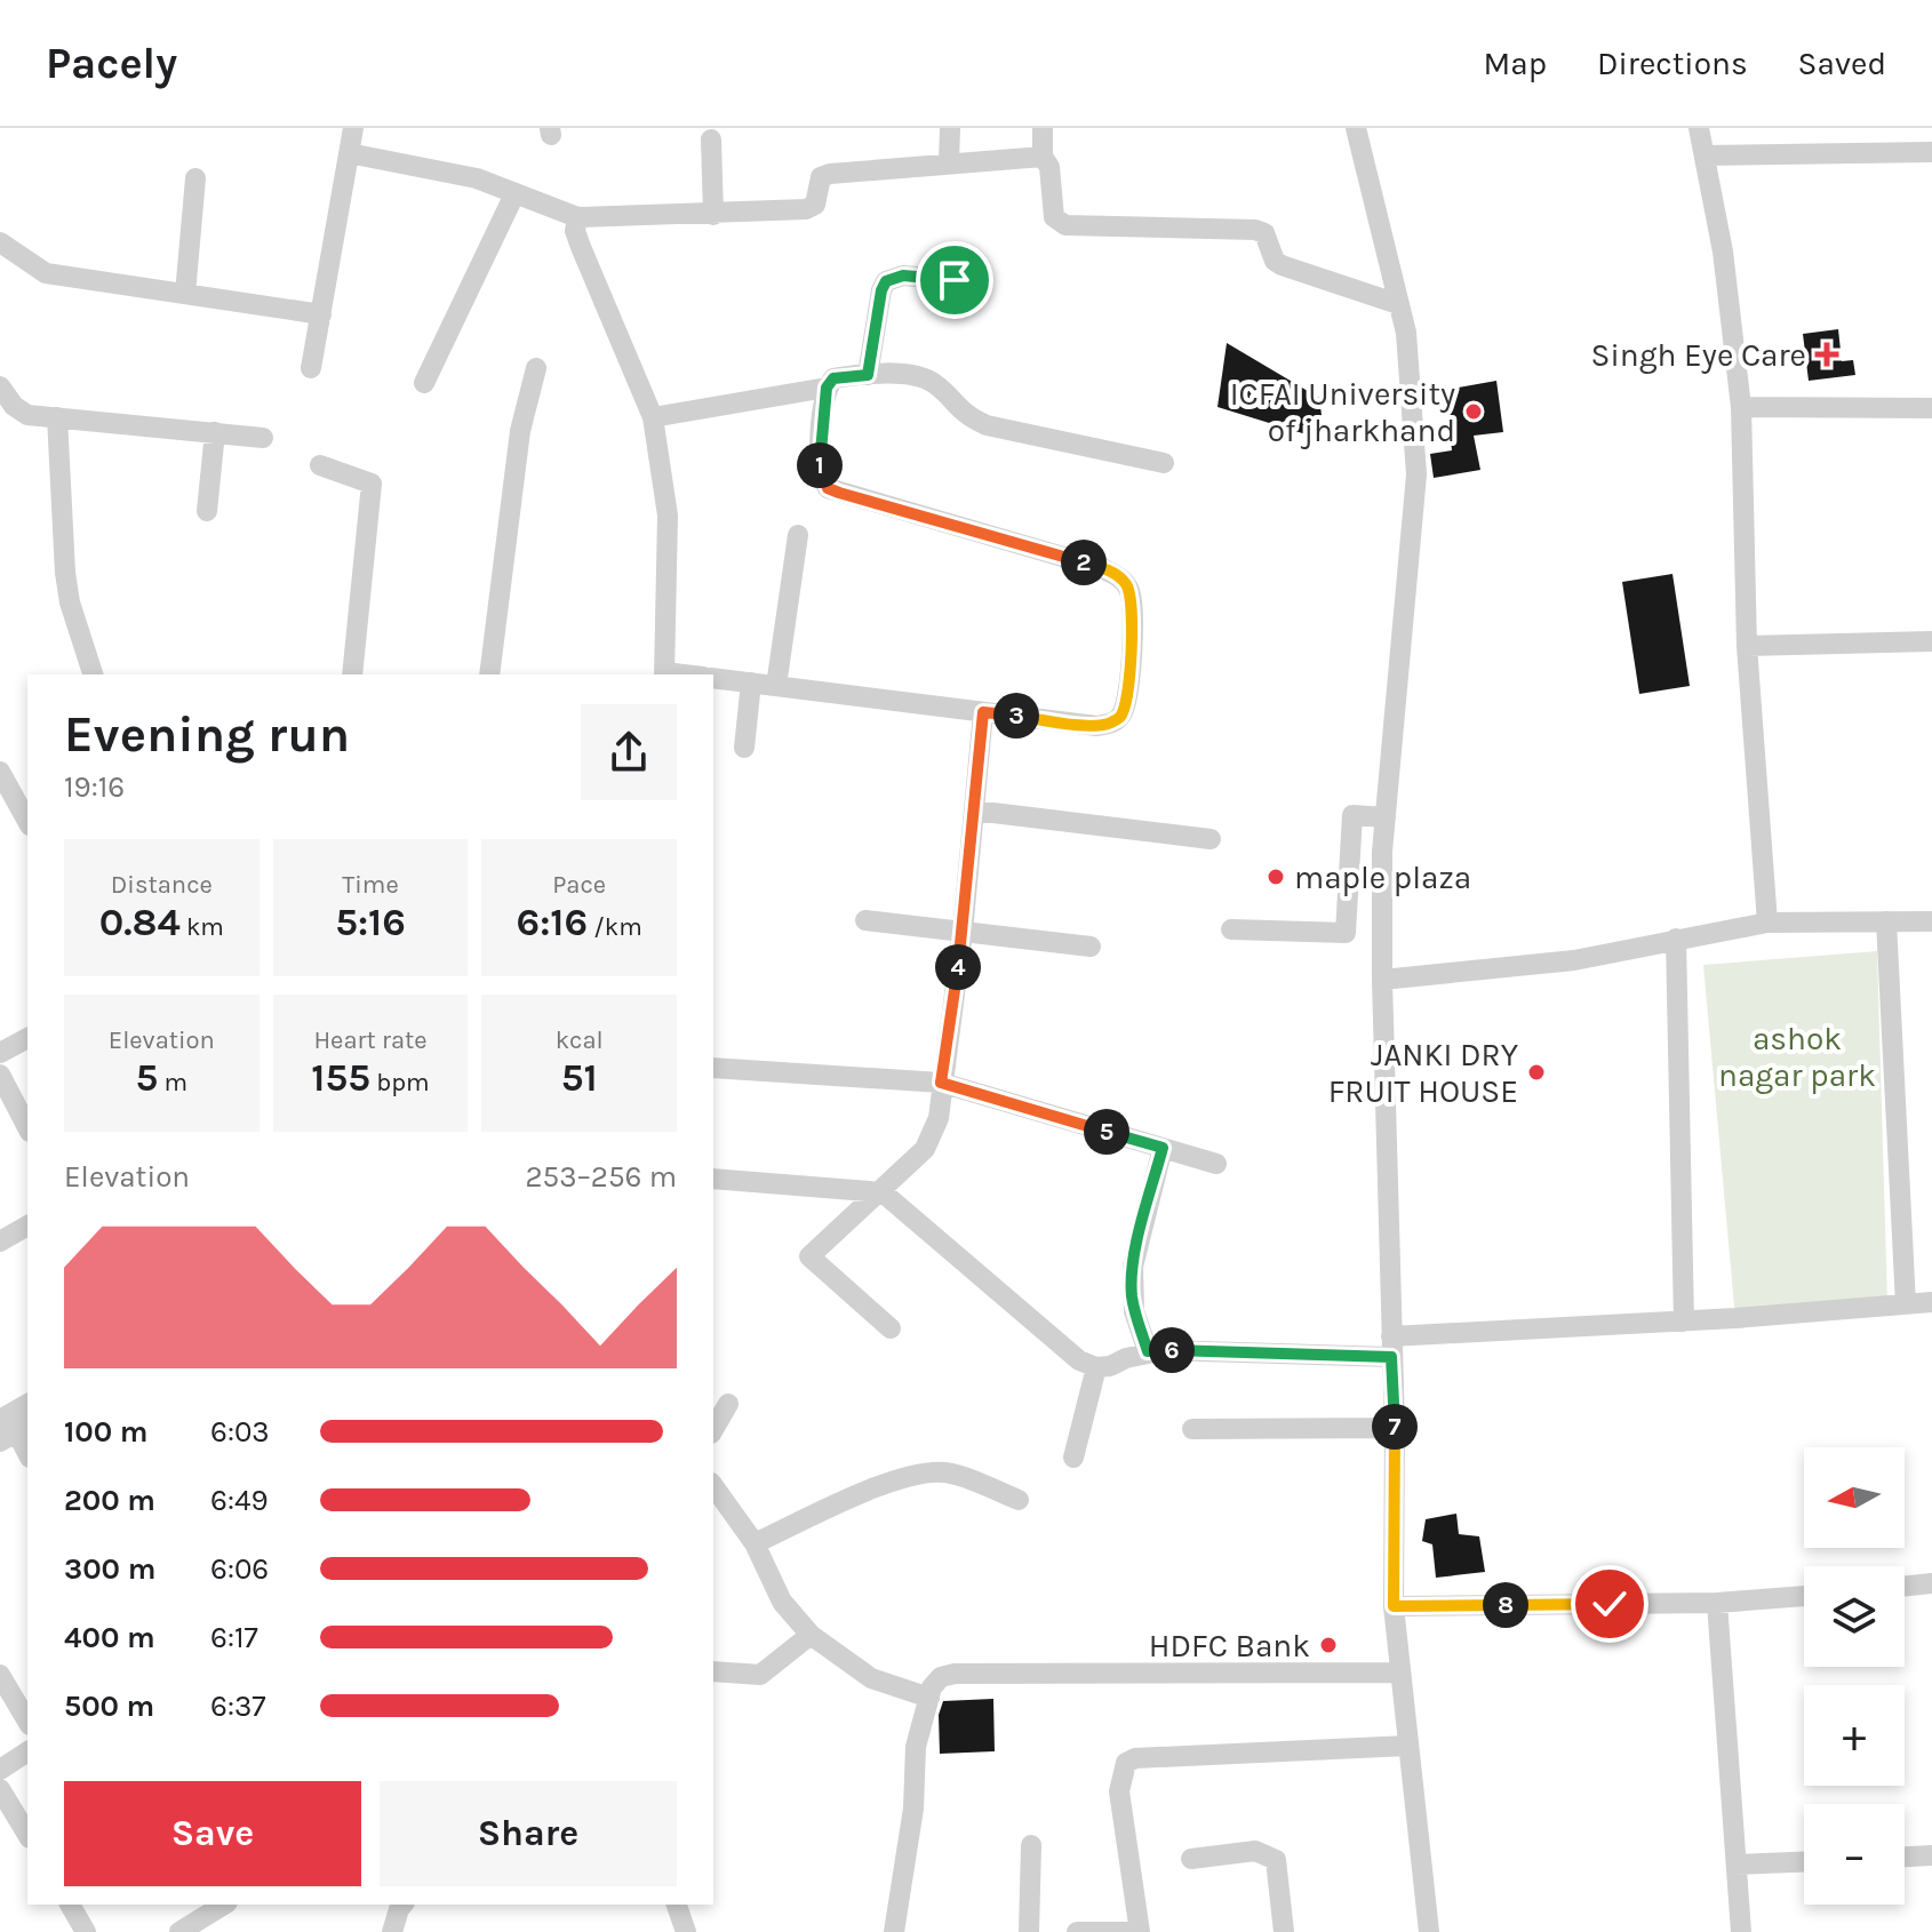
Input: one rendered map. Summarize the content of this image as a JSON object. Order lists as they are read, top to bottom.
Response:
{
  "parks": ["ashok nagar park"],
  "places": {
    "health": ["Singh Eye Care"],
    "other": [
      "ICFAI University of jharkhand",
      "maple plaza",
      "JANKI DRY FRUIT HOUSE",
      "HDFC Bank"
    ]
  },
  "north": "left",
  "page": {
    "header": "Pacely",
    "nav": ["Map", "Directions", "Saved"],
    "pins": [
      "1",
      "2",
      "3",
      "4",
      "5",
      "6",
      "7",
      "8"
    ],
    "heading": ["Evening run", "19:16"],
    "stats": [
      ["Distance", "0.84 km"],
      ["Time", "5:16"],
      ["Pace", "6:16 /km"],
      ["Elevation", "5 m"],
      ["Heart rate", "155 bpm"],
      ["kcal", "51"]
    ],
    "chart": ["Elevation", "253–256 m"],
    "list": [
      {
        "name": "100 m",
        "note": "6:03"
      },
      {
        "name": "200 m",
        "note": "6:49"
      },
      {
        "name": "300 m",
        "note": "6:06"
      },
      {
        "name": "400 m",
        "note": "6:17"
      },
      {
        "name": "500 m",
        "note": "6:37"
      }
    ],
    "map_buttons": ["+", "−"],
    "buttons": ["Save", "Share"]
  }
}
